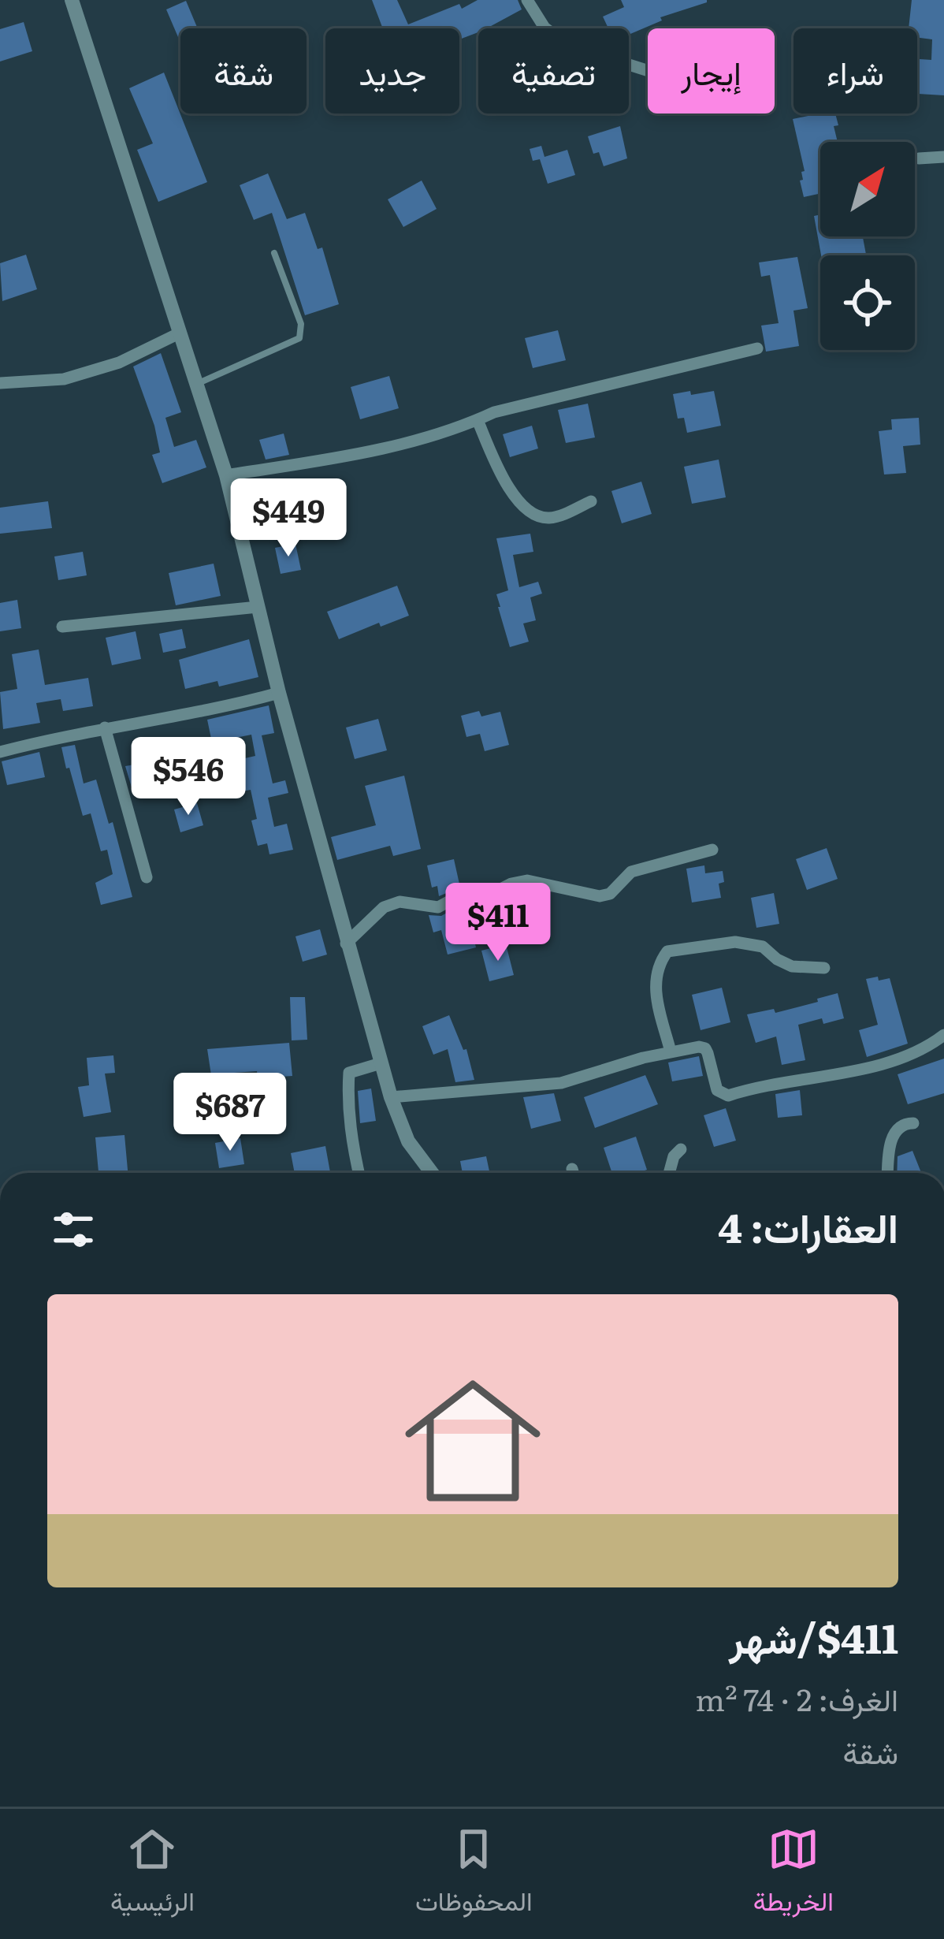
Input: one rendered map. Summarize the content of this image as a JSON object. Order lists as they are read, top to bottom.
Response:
{
  "north": "top right",
  "page": {
    "chip": [
      "شراء",
      "إيجار",
      "تصفية",
      "جديد",
      "شقة"
    ],
    "price": [
      "$449",
      "$546",
      "$411",
      "$687"
    ],
    "heading": "العقارات: 4",
    "list": [
      {
        "name": "$411/شهر",
        "note": "الغرف: 2 · 74 m² · شقة"
      }
    ],
    "tabs": ["الخريطة", "المحفوظات", "الرئيسية"]
  }
}
